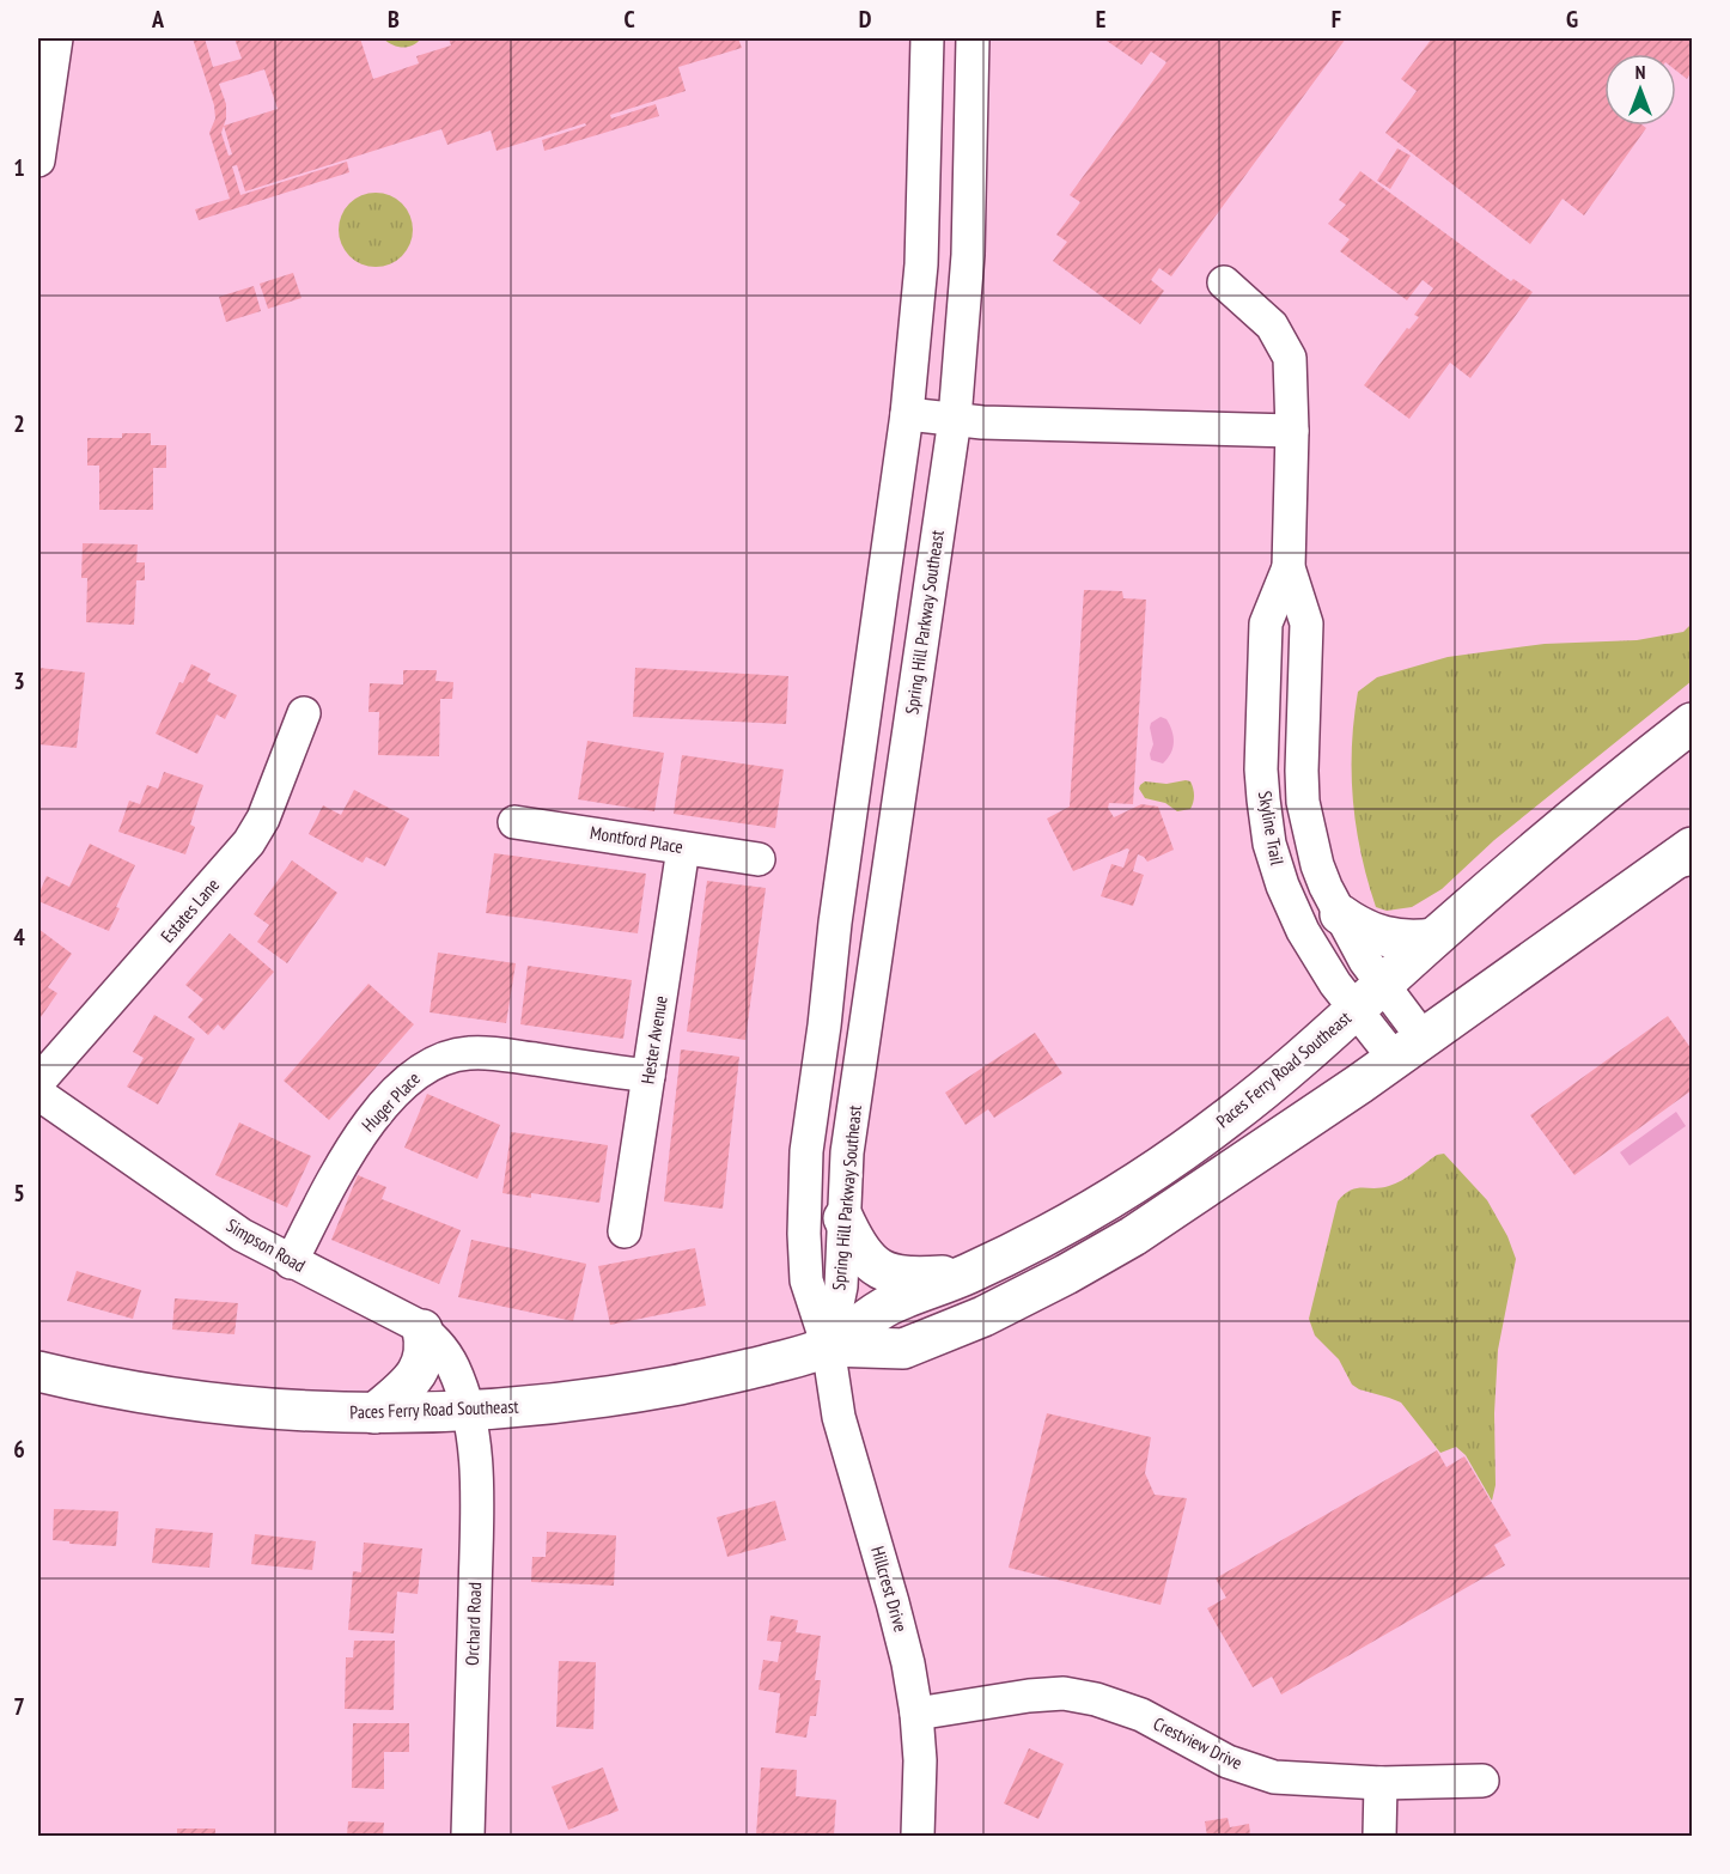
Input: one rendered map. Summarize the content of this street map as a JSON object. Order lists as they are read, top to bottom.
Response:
{
  "streets": {
    "main road": ["Paces Ferry Road Southeast"],
    "street": [
      "Spring Hill Parkway Southeast",
      "Skyline Trail",
      "Montford Place",
      "Estates Lane",
      "Hester Avenue",
      "Huger Place",
      "Simpson Road",
      "Hillcrest Drive",
      "Orchard Road",
      "Crestview Drive"
    ]
  },
  "crossings": [
    ["Spring Hill Parkway Southeast", "Paces Ferry Road Southeast"],
    ["Spring Hill Parkway Southeast", "Hillcrest Drive"],
    ["Skyline Trail", "Paces Ferry Road Southeast"],
    ["Montford Place", "Hester Avenue"],
    ["Hester Avenue", "Huger Place"],
    ["Paces Ferry Road Southeast", "Simpson Road"],
    ["Paces Ferry Road Southeast", "Hillcrest Drive"],
    ["Paces Ferry Road Southeast", "Orchard Road"],
    ["Huger Place", "Simpson Road"],
    ["Simpson Road", "Orchard Road"],
    ["Hillcrest Drive", "Crestview Drive"]
  ],
  "north": "top",
  "grid": {
    "columns": [
      "A",
      "B",
      "C",
      "D",
      "E",
      "F",
      "G"
    ],
    "rows": [
      "1",
      "2",
      "3",
      "4",
      "5",
      "6",
      "7"
    ]
  }
}
